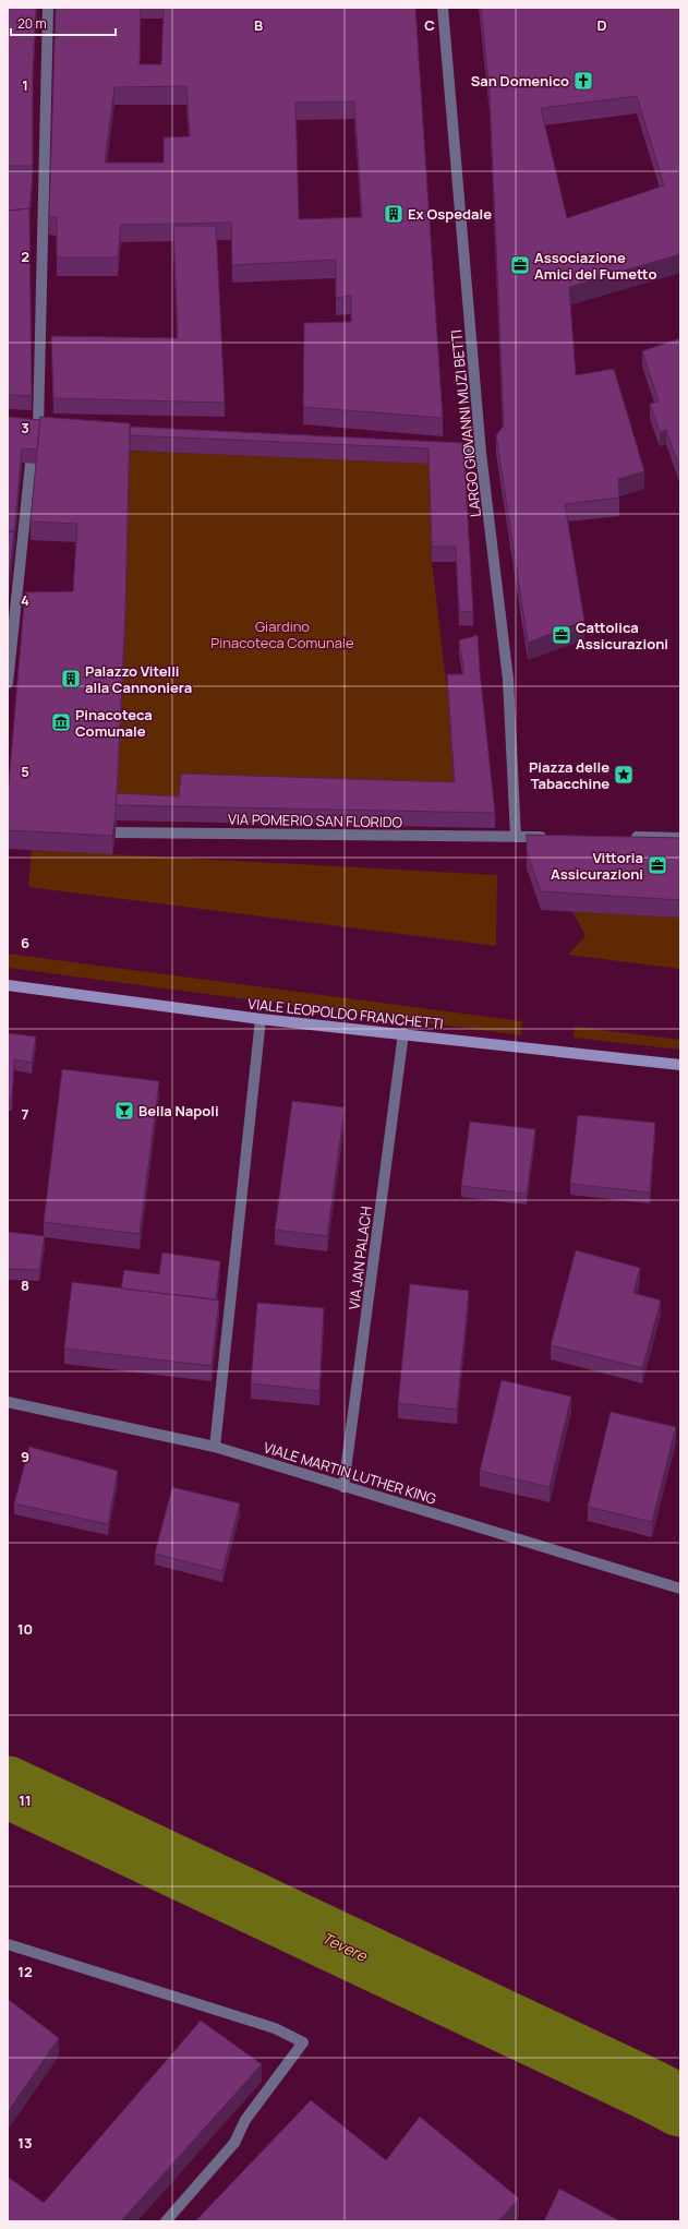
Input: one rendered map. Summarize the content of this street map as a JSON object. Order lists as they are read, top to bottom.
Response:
{
  "streets": {
    "main road": ["VIALE LEOPOLDO FRANCHETTI"],
    "street": [
      "LARGO GIOVANNI MUZI BETTI",
      "VIA POMERIO SAN FLORIDO",
      "VIA JAN PALACH",
      "VIALE MARTIN LUTHER KING"
    ]
  },
  "crossings": [
    ["LARGO GIOVANNI MUZI BETTI", "VIA POMERIO SAN FLORIDO"],
    ["VIALE LEOPOLDO FRANCHETTI", "VIA JAN PALACH"],
    ["VIA JAN PALACH", "VIALE MARTIN LUTHER KING"]
  ],
  "water": ["Tevere"],
  "parks": ["Giardino Pinacoteca Comunale"],
  "places": {
    "church": ["San Domenico"],
    "building": ["Ex Ospedale", "Palazzo Vitelli alla Cannoniera"],
    "office": ["Associazione Amici del Fumetto", "Cattolica Assicurazioni", "Vittoria Assicurazioni"],
    "museum": ["Pinacoteca Comunale"],
    "place": ["Piazza delle Tabacchine"],
    "bar": ["Bella Napoli"]
  },
  "scale_bar": "20 m",
  "grid": {
    "columns": ["B", "C", "D"],
    "rows": [
      "1",
      "2",
      "3",
      "4",
      "5",
      "6",
      "7",
      "8",
      "9",
      "10",
      "11",
      "12",
      "13"
    ]
  }
}
